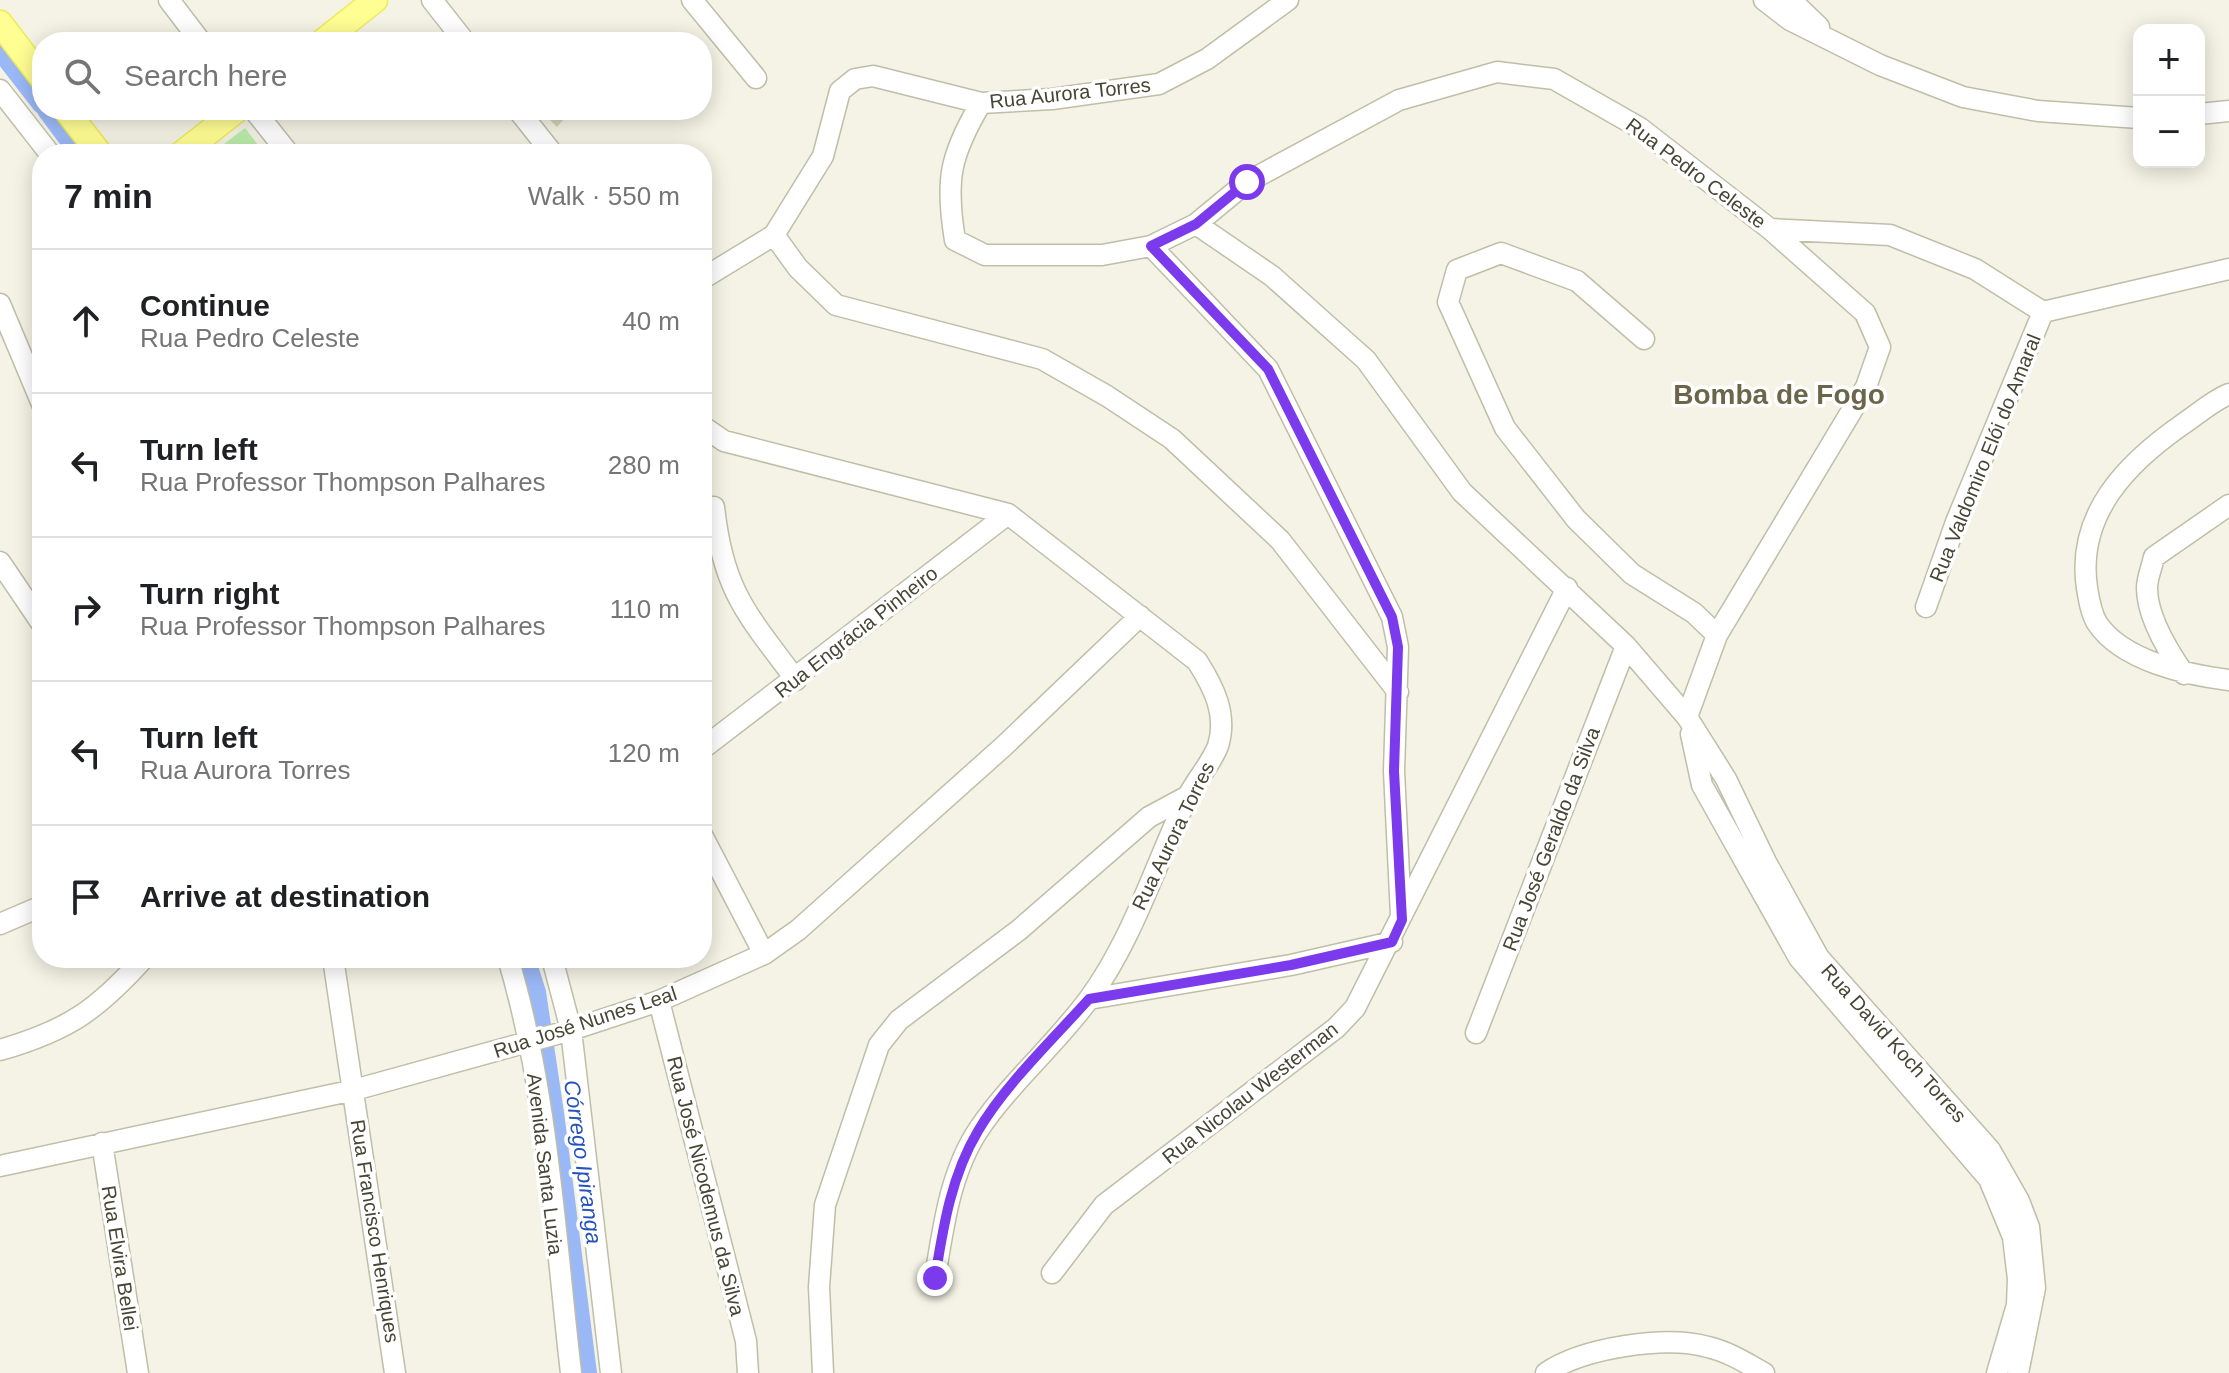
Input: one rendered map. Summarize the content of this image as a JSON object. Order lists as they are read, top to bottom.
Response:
{
  "streets": {
    "street": [
      "Rua Aurora Torres",
      "Rua Pedro Celeste",
      "Rua Valdomiro Elói do Amaral",
      "Rua Engrácia Pinheiro",
      "Rua José Geraldo da Silva",
      "Rua José Nunes Leal",
      "Rua David Koch Torres",
      "Rua Nicolau Westerman",
      "Avenida Santa Luzia",
      "Rua José Nicodemus da Silva",
      "Rua Francisco Henriques",
      "Rua Elvira Bellei"
    ]
  },
  "crossings": [
    ["Rua Aurora Torres", "Rua Pedro Celeste"],
    ["Rua Aurora Torres", "Rua Engrácia Pinheiro"],
    ["Rua Aurora Torres", "Rua José Nunes Leal"],
    ["Rua Pedro Celeste", "Rua Valdomiro Elói do Amaral"],
    ["Rua Pedro Celeste", "Rua David Koch Torres"],
    ["Rua José Geraldo da Silva", "Rua David Koch Torres"],
    ["Rua José Nunes Leal", "Avenida Santa Luzia"],
    ["Rua José Nunes Leal", "Rua José Nicodemus da Silva"],
    ["Rua José Nunes Leal", "Rua Francisco Henriques"],
    ["Rua José Nunes Leal", "Rua Elvira Bellei"],
    ["Rua David Koch Torres", "Rua Nicolau Westerman"]
  ],
  "districts": ["Bomba de Fogo"],
  "water": ["Córrego Ipiranga"],
  "page": {
    "map_buttons": ["+", "−"],
    "search": "Search here",
    "heading": ["7 min", "Walk · 550 m"],
    "list": [
      ["Continue", "Rua Pedro Celeste", "40 m"],
      ["Turn left", "Rua Professor Thompson Palhares", "280 m"],
      ["Turn right", "Rua Professor Thompson Palhares", "110 m"],
      ["Turn left", "Rua Aurora Torres", "120 m"],
      "Arrive at destination"
    ]
  }
}
